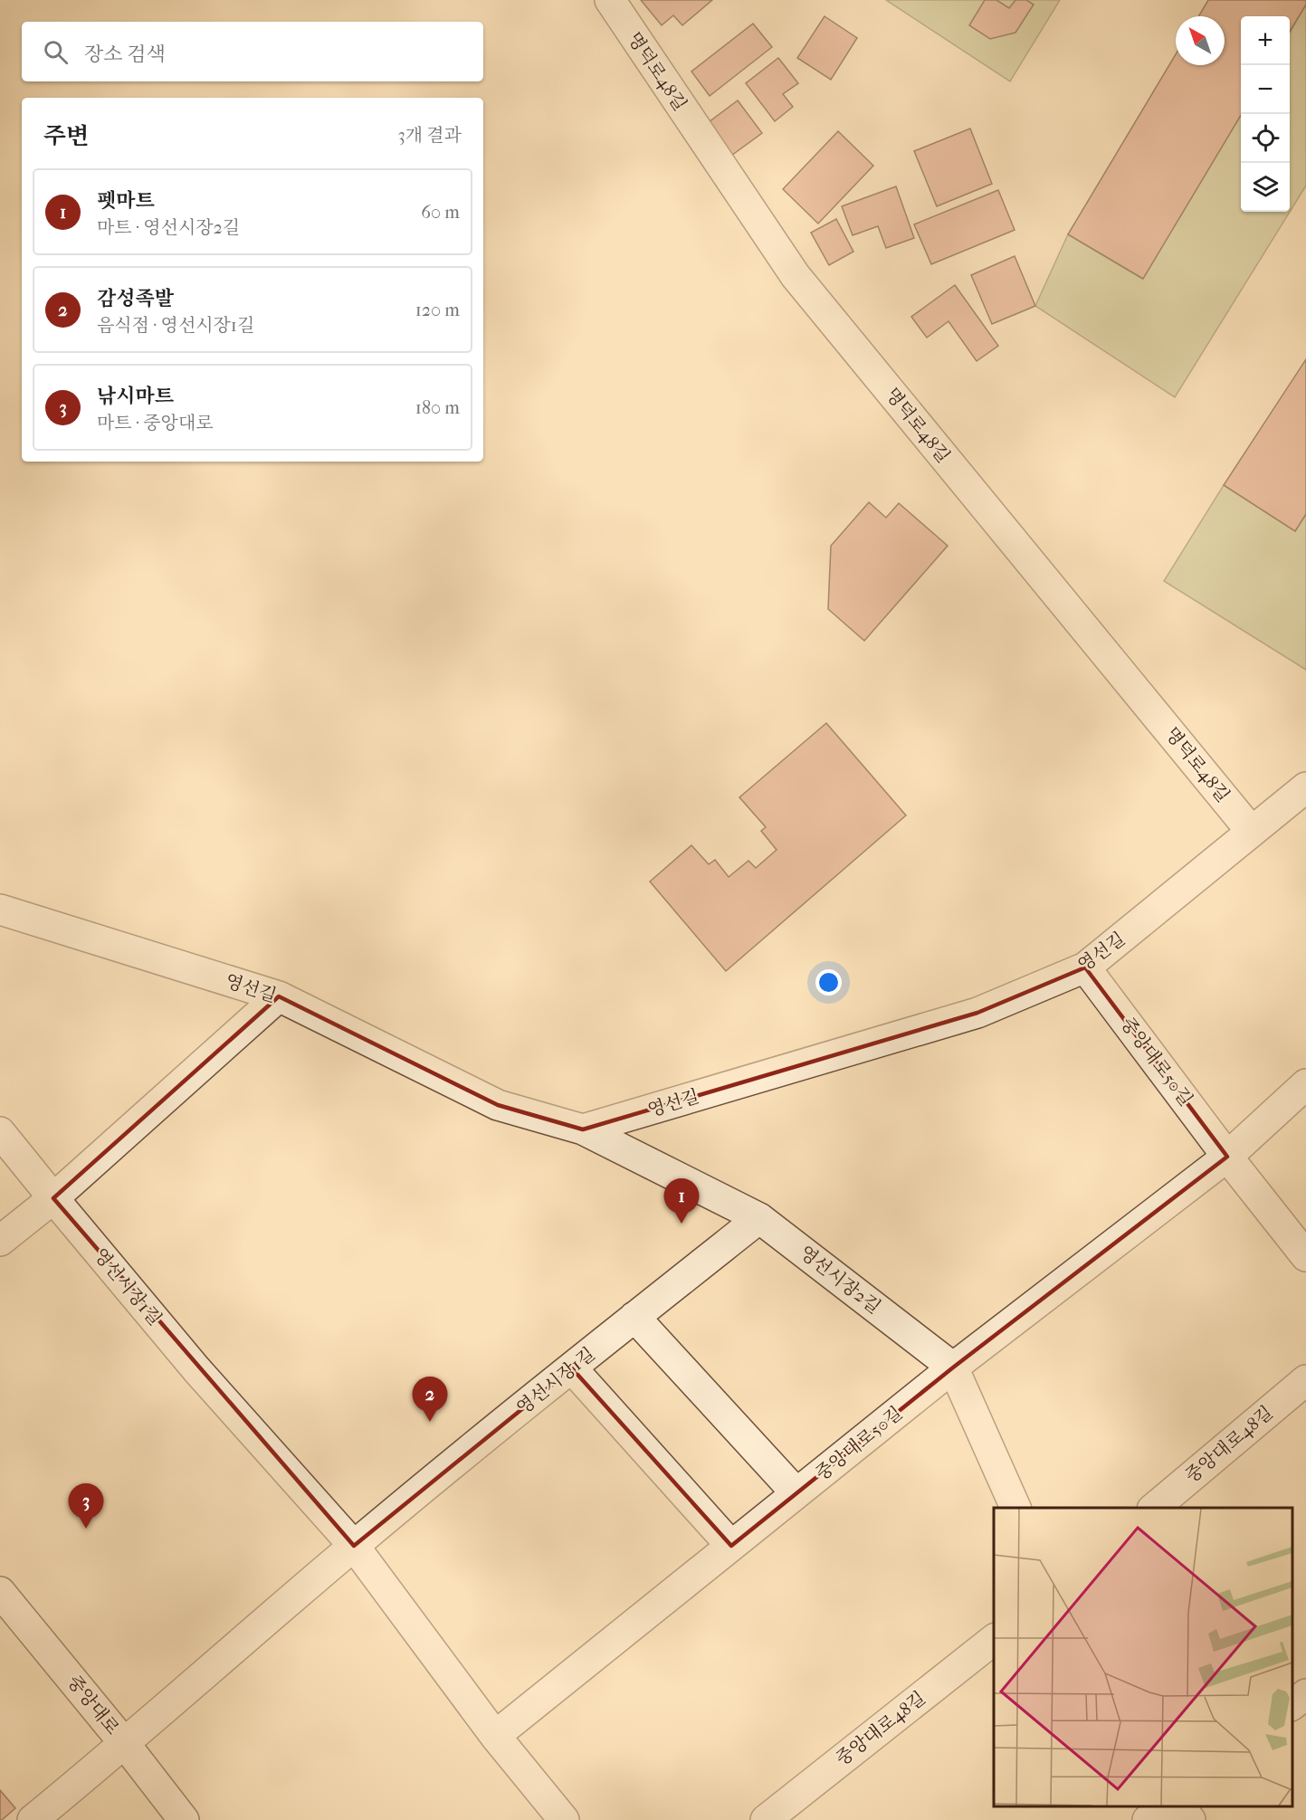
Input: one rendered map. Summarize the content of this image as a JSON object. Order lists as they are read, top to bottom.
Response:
{
  "streets": {
    "street": [
      "명덕로48길",
      "영선길",
      "중앙대로50길",
      "영선시장2길",
      "영선시장1길",
      "중앙대로48길",
      "중앙대로"
    ]
  },
  "crossings": [
    ["명덕로48길", "영선길"],
    ["영선길", "중앙대로50길"],
    ["영선길", "영선시장2길"],
    ["중앙대로50길", "영선시장2길"],
    ["중앙대로50길", "영선시장1길"],
    ["영선시장2길", "영선시장1길"]
  ],
  "north": "top left",
  "page": {
    "map_buttons": ["+", "−"],
    "search": "장소 검색",
    "heading": ["주변", "3개 결과"],
    "list": [
      {
        "mark": "1",
        "name": "펫마트",
        "note": "마트 · 영선시장2길",
        "value": "60 m"
      },
      {
        "mark": "2",
        "name": "감성족발",
        "note": "음식점 · 영선시장1길",
        "value": "120 m"
      },
      {
        "mark": "3",
        "name": "낚시마트",
        "note": "마트 · 중앙대로",
        "value": "180 m"
      }
    ],
    "pins": ["1", "2", "3"]
  }
}
